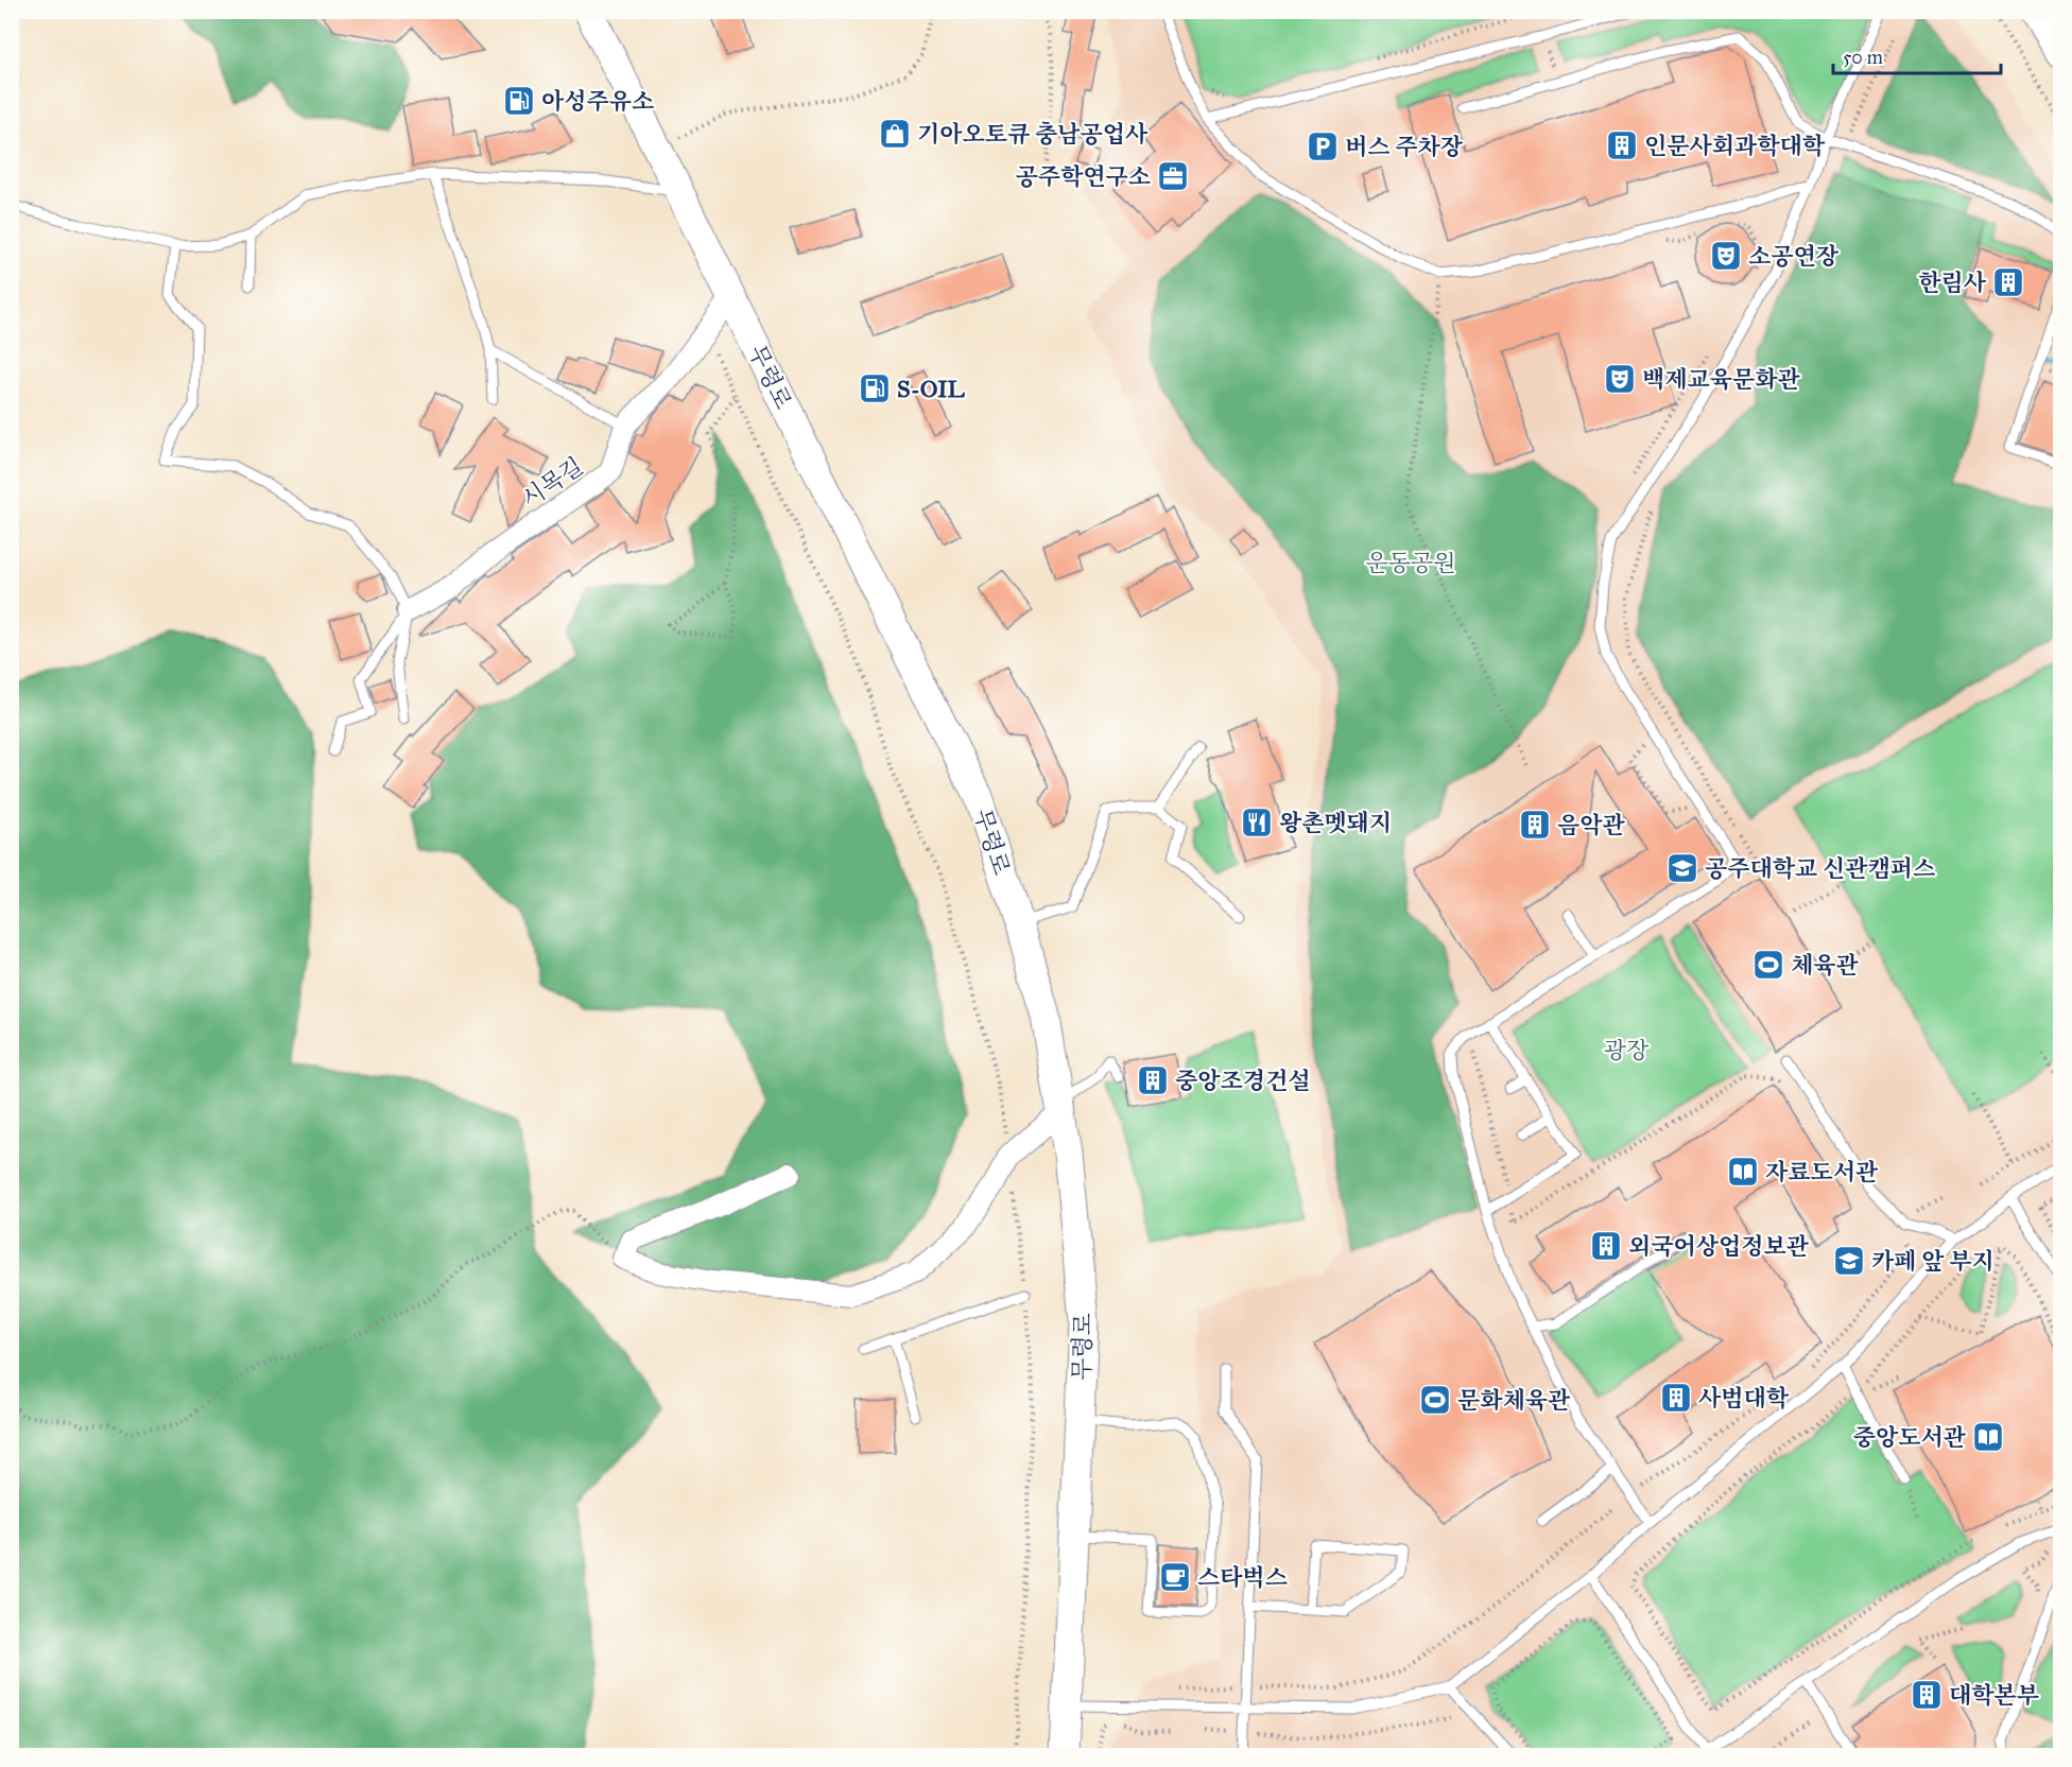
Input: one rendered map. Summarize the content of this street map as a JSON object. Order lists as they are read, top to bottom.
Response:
{
  "streets": {
    "main road": ["무령로"],
    "street": ["시목길"]
  },
  "crossings": [
    ["무령로", "시목길"]
  ],
  "parks": ["운동공원", "광장"],
  "places": {
    "fuel station": ["아성주유소", "S-OIL"],
    "shop": ["기아오토큐 충남공업사"],
    "building": [
      "인문사회과학대학",
      "한림사",
      "음악관",
      "중앙조경건설",
      "외국어상업정보관",
      "사범대학",
      "대학본부"
    ],
    "parking": ["버스 주차장"],
    "office": ["공주학연구소"],
    "theatre": ["소공연장", "백제교육문화관"],
    "restaurant": ["왕촌멧돼지"],
    "school or university": ["공주대학교 신관캠퍼스", "카페 앞 부지"],
    "sports": ["체육관", "문화체육관"],
    "library": ["자료도서관", "중앙도서관"],
    "cafe": ["스타벅스"]
  },
  "scale_bar": "50 m"
}
